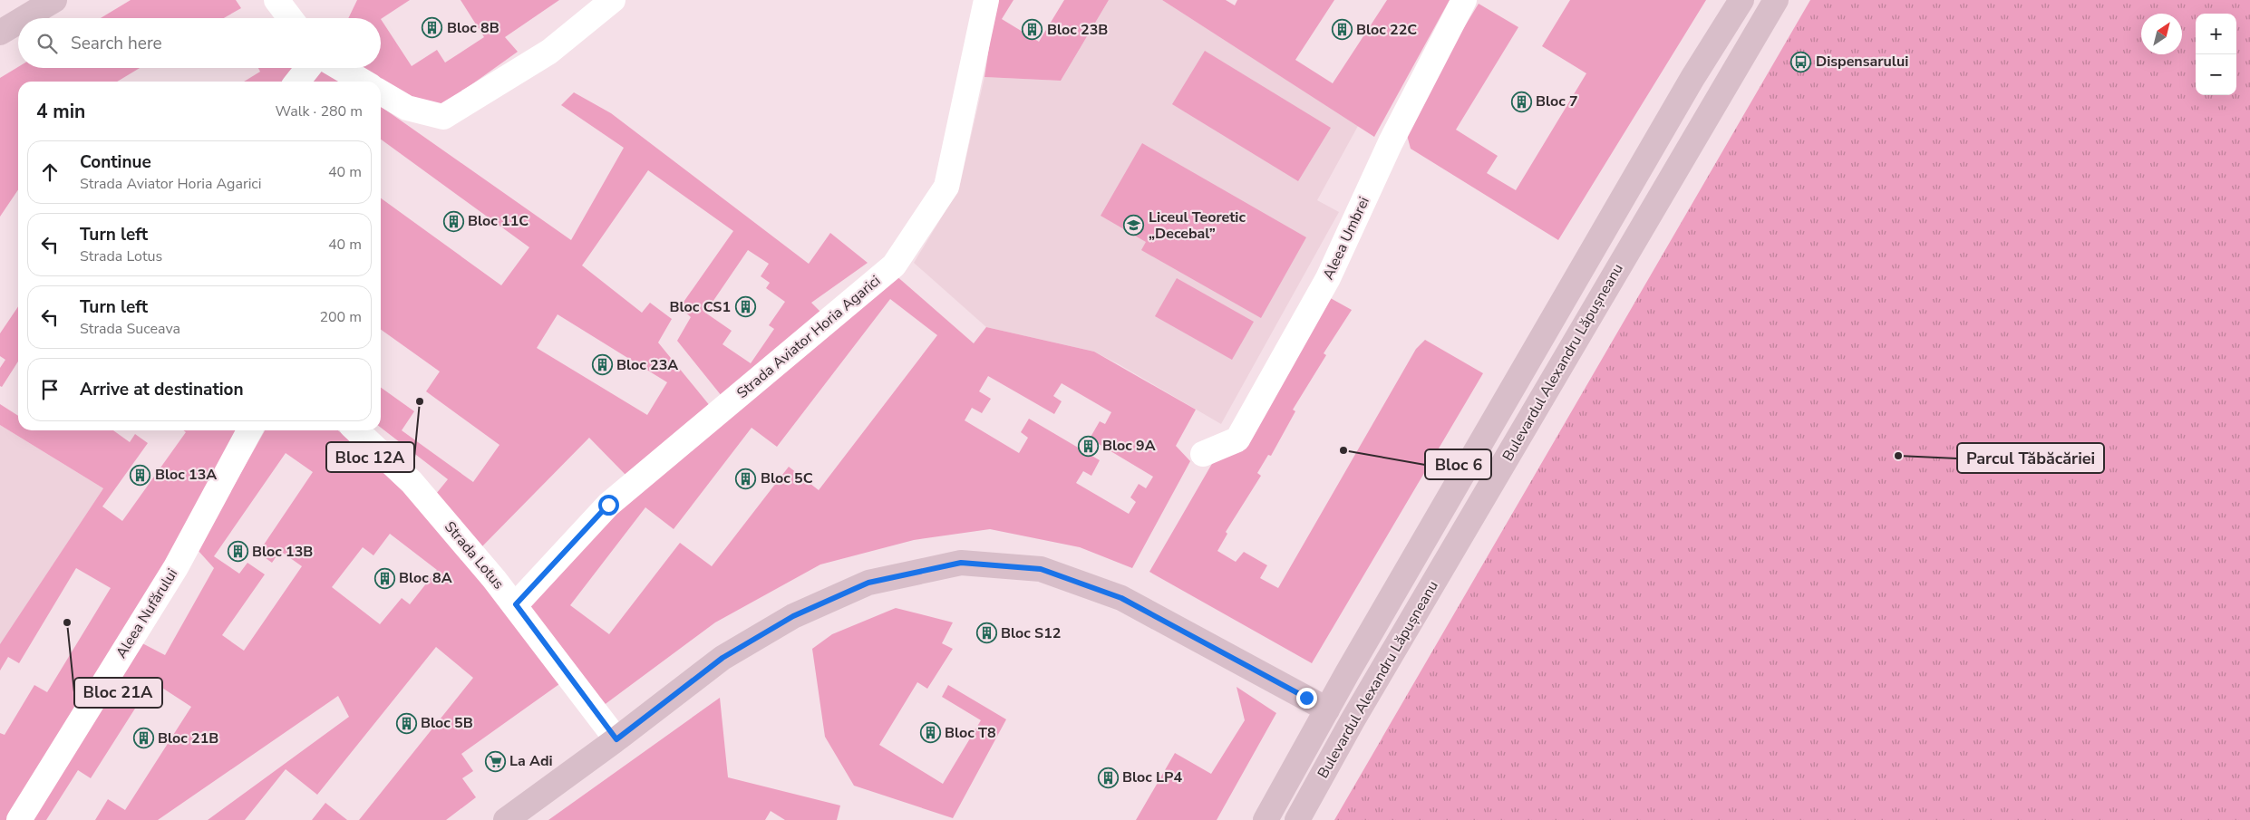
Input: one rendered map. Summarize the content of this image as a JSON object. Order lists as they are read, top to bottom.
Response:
{
  "streets": {
    "main road": ["Bulevardul Alexandru Lăpușneanu"],
    "street": [
      "Aleea Umbrei",
      "Strada Aviator Horia Agarici",
      "Strada Lotus",
      "Aleea Nufărului"
    ]
  },
  "crossings": [
    ["Strada Aviator Horia Agarici", "Strada Lotus"]
  ],
  "places": {
    "building": [
      "Bloc 8B",
      "Bloc 23B",
      "Bloc 22C",
      "Bloc 7",
      "Bloc 11C",
      "Bloc CS1",
      "Bloc 23A",
      "Bloc 9A",
      "Bloc 13A",
      "Bloc 5C",
      "Bloc 13B",
      "Bloc 8A",
      "Bloc S12",
      "Bloc 5B",
      "Bloc T8",
      "Bloc 21B",
      "Bloc LP4"
    ],
    "bus stop": ["Dispensarului"],
    "school or university": ["Liceul Teoretic „Decebal”"],
    "other": [
      "Bloc 12A",
      "Bloc 6",
      "Parcul Tăbăcăriei",
      "Bloc 21A"
    ],
    "supermarket": ["La Adi"]
  },
  "north": "top right",
  "page": {
    "map_buttons": ["+", "−"],
    "search": "Search here",
    "heading": ["4 min", "Walk · 280 m"],
    "list": [
      ["Continue", "Strada Aviator Horia Agarici", "40 m"],
      ["Turn left", "Strada Lotus", "40 m"],
      ["Turn left", "Strada Suceava", "200 m"],
      "Arrive at destination"
    ]
  }
}
